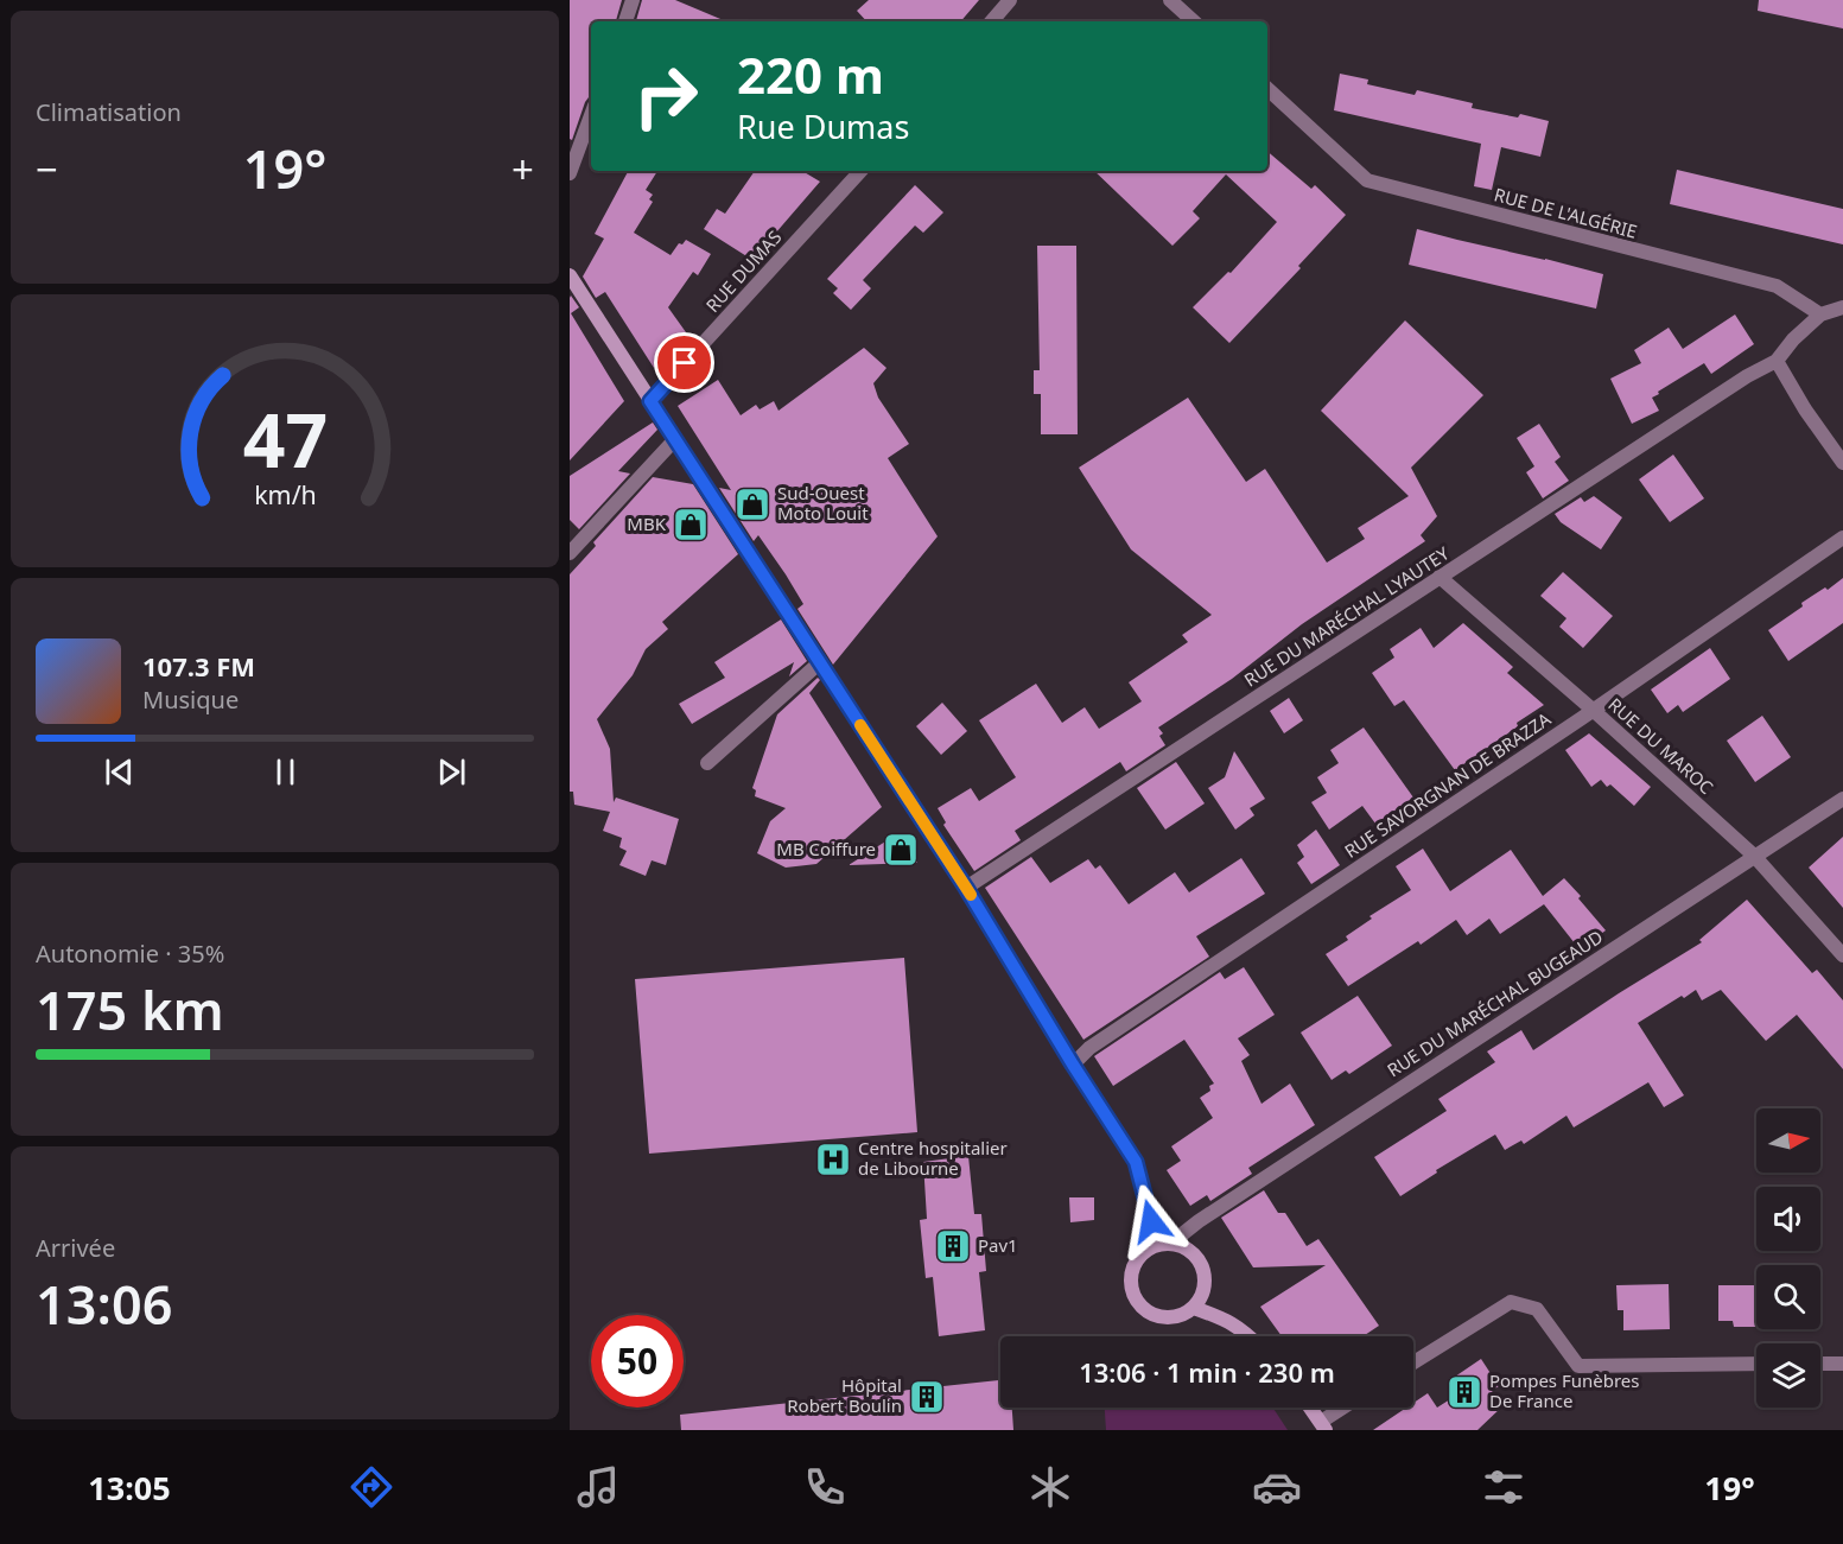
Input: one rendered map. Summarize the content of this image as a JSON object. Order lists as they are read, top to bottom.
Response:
{
  "streets": {
    "street": [
      "RUE DE L'ALGÉRIE",
      "RUE DUMAS",
      "RUE DU MARÉCHAL LYAUTEY",
      "RUE DU MAROC",
      "RUE SAVORGNAN DE BRAZZA",
      "RUE DU MARÉCHAL BUGEAUD"
    ]
  },
  "crossings": [
    ["RUE DU MARÉCHAL LYAUTEY", "RUE DU MAROC"],
    ["RUE DU MAROC", "RUE SAVORGNAN DE BRAZZA"],
    ["RUE DU MAROC", "RUE DU MARÉCHAL BUGEAUD"]
  ],
  "places": {
    "shop": ["Sud-Ouest Moto Louit", "MBK", "MB Coiffure"],
    "hospital": ["Centre hospitalier de Libourne"],
    "building": ["Pav1", "Pompes Funèbres De France", "Hôpital Robert Boulin"]
  },
  "north": "right",
  "page": {
    "tile": [
      "Climatisation",
      ["Autonomie · 35%", "175 km"],
      ["Arrivée", "13:06"]
    ],
    "turn": ["220 m", "Rue Dumas"],
    "heat": ["−", "19°", "+"],
    "song": ["107.3 FM", "Musique"],
    "limit": "50",
    "trip": "13:06 · 1 min · 230 m",
    "tabs": ["13:05", "19°"],
    "gauge": ["47", "km/h"]
  }
}
